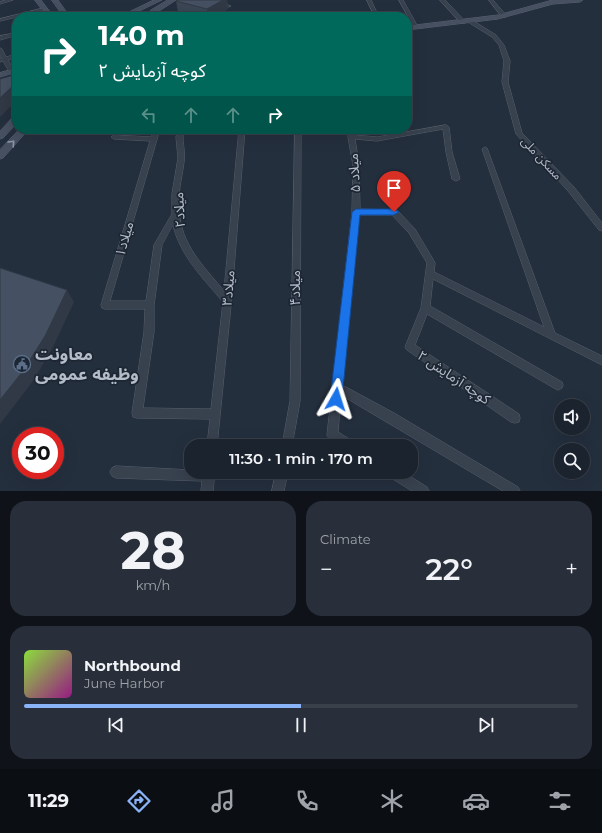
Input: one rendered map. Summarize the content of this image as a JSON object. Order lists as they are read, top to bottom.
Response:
{
  "streets": {
    "street": [
      "مسکن ملی",
      "میلاد ۵",
      "میلاد۲",
      "میلاد۱",
      "میلاد۳",
      "میلاد۴",
      "۲ کوچه آزمایش"
    ]
  },
  "crossings": [
    ["میلاد ۵", "۲ کوچه آزمایش"],
    ["میلاد۲", "میلاد۳"]
  ],
  "places": {
    "public building": ["معاونت وظیفه عمومی"]
  },
  "page": {
    "turn": ["140 m", "۲ کوچه آزمایش"],
    "limit": "30",
    "trip": "11:30 · 1 min · 170 m",
    "tile": [
      ["28", "km/h"],
      "Climate"
    ],
    "heat": ["−", "22°", "+"],
    "song": ["Northbound", "June Harbor"],
    "tabs": "11:29"
  }
}
